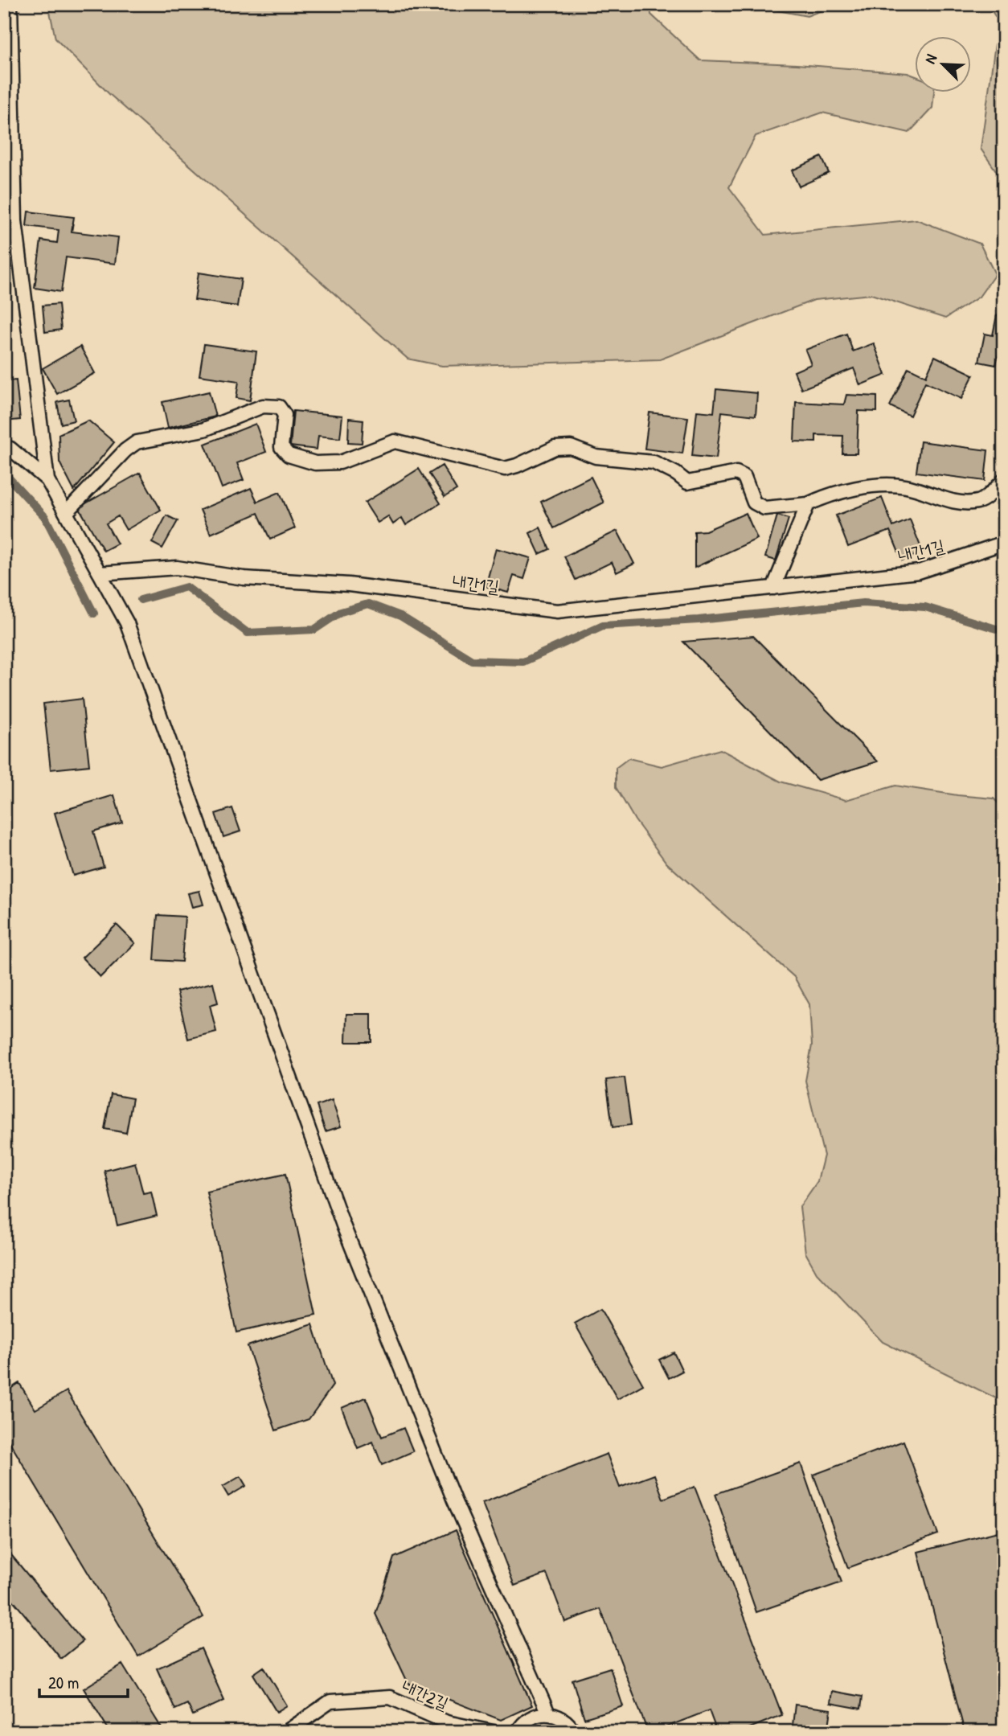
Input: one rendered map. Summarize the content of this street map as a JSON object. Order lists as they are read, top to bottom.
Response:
{
  "streets": {
    "lane": ["내간1길", "내간2길"]
  },
  "scale_bar": "20 m",
  "north": "top left"
}
